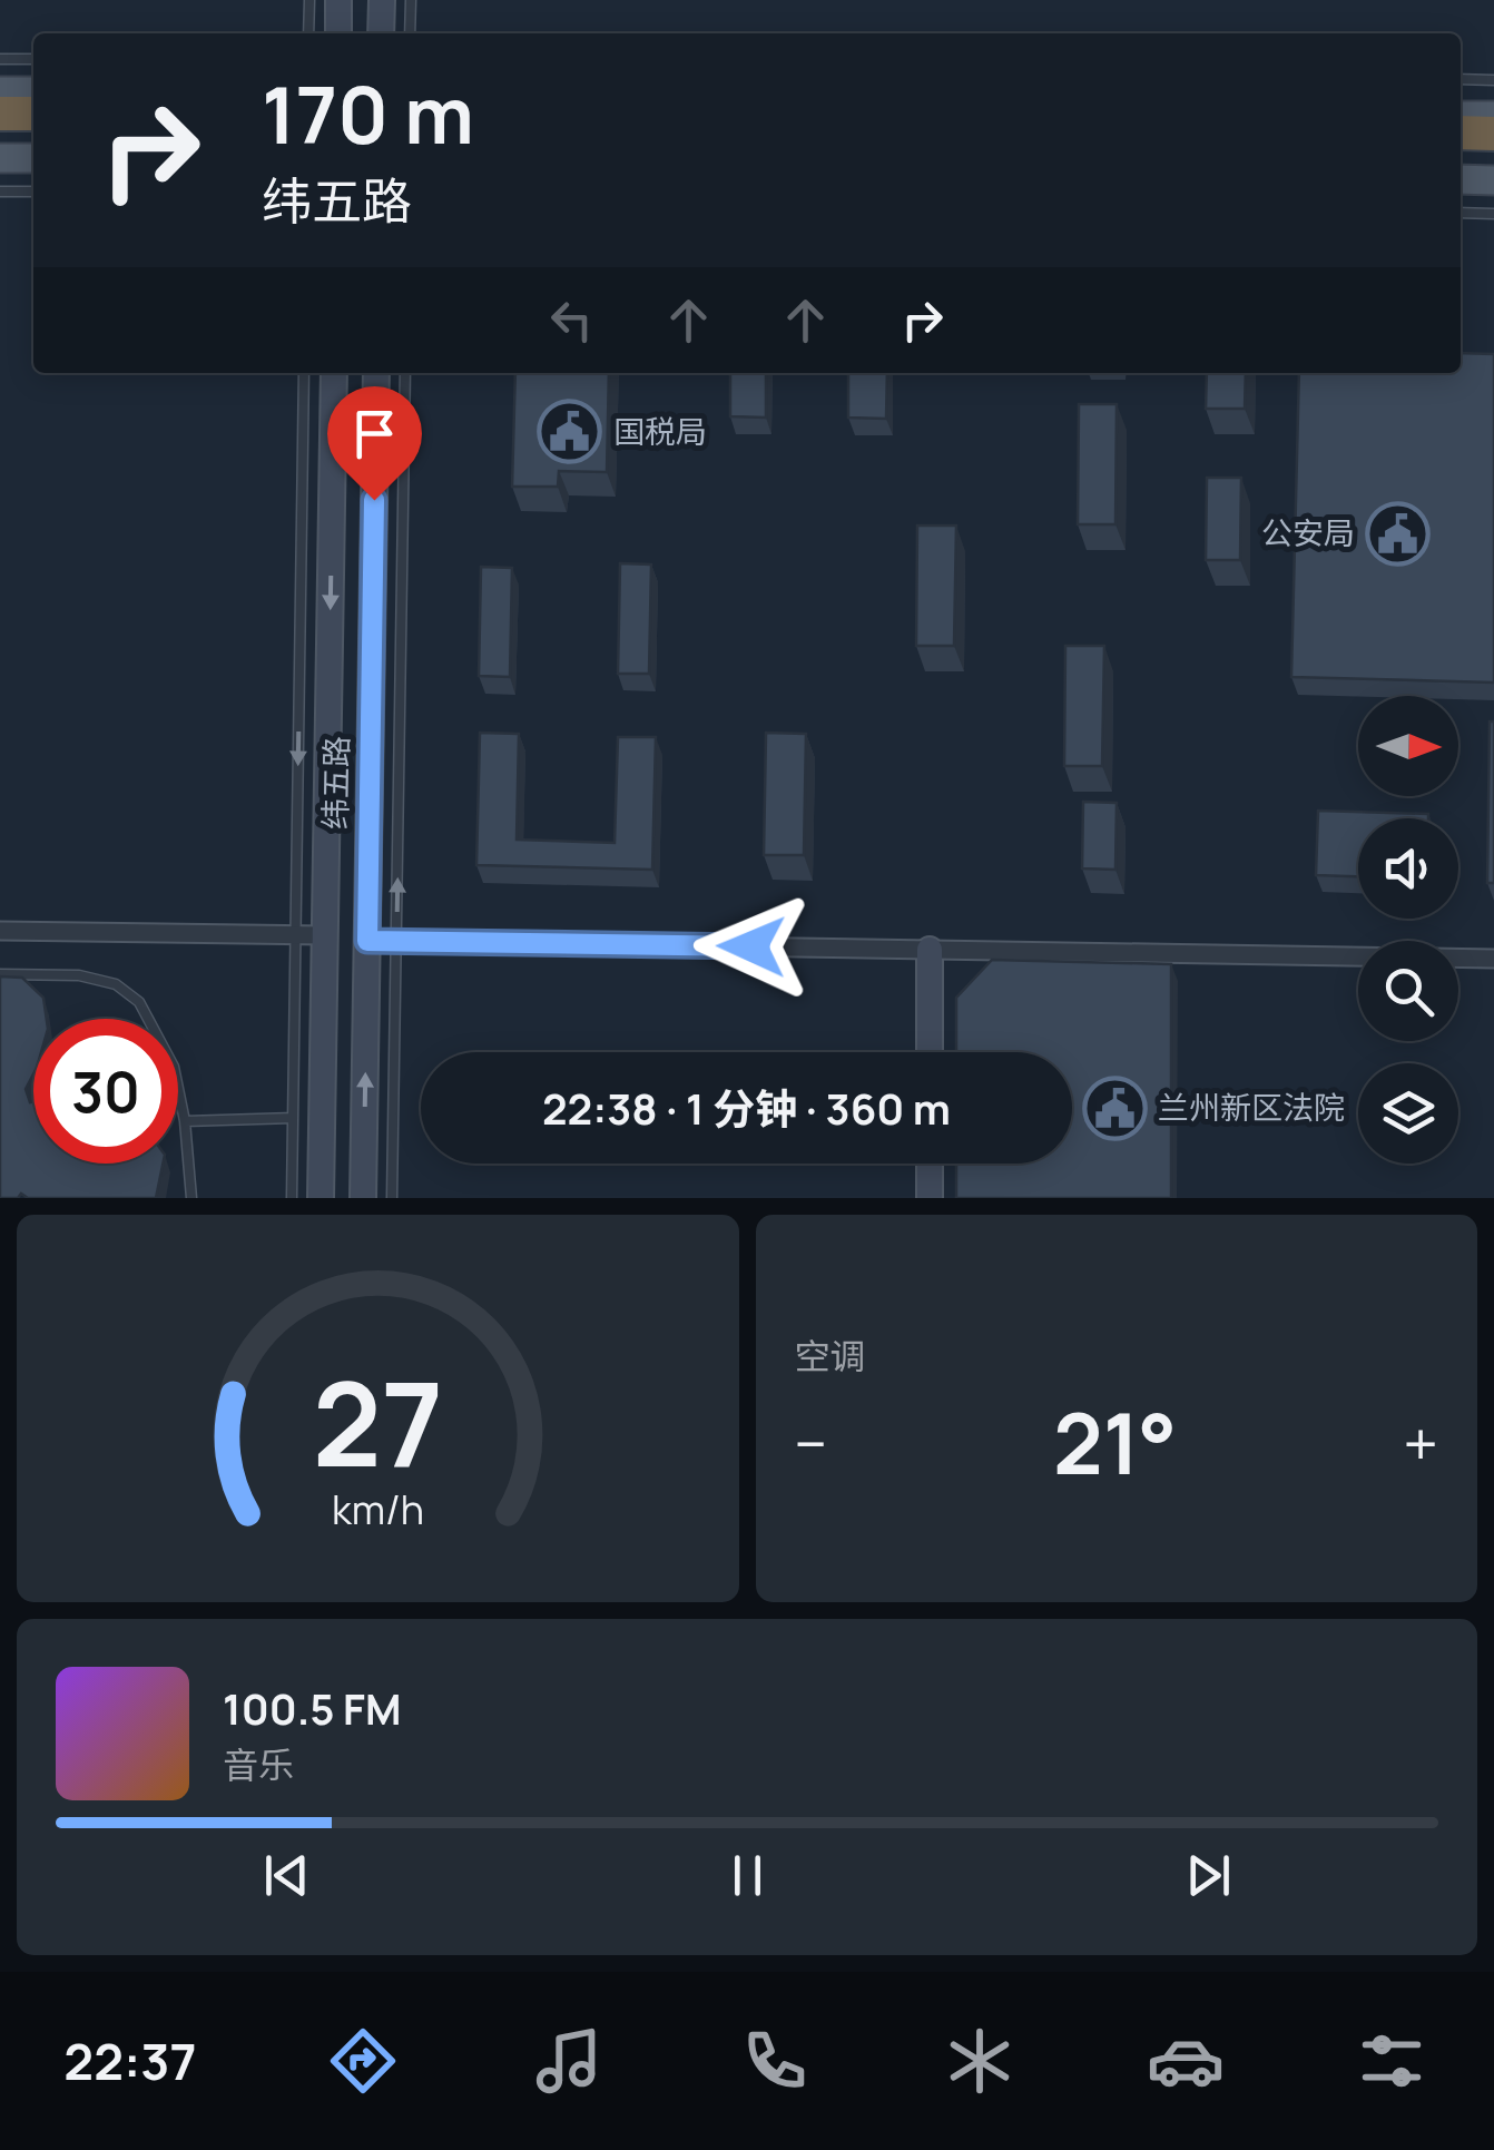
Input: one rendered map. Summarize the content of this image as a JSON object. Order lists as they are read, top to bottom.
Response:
{
  "streets": {
    "street": ["纬五路"]
  },
  "places": {
    "public building": ["国税局", "公安局", "兰州新区法院"]
  },
  "north": "right",
  "page": {
    "turn": ["170 m", "纬五路"],
    "limit": "30",
    "trip": "22:38 · 1 分钟 · 360 m",
    "tile": "空调",
    "heat": ["−", "21°", "+"],
    "song": ["100.5 FM", "音乐"],
    "tabs": "22:37",
    "gauge": ["27", "km/h"]
  }
}
